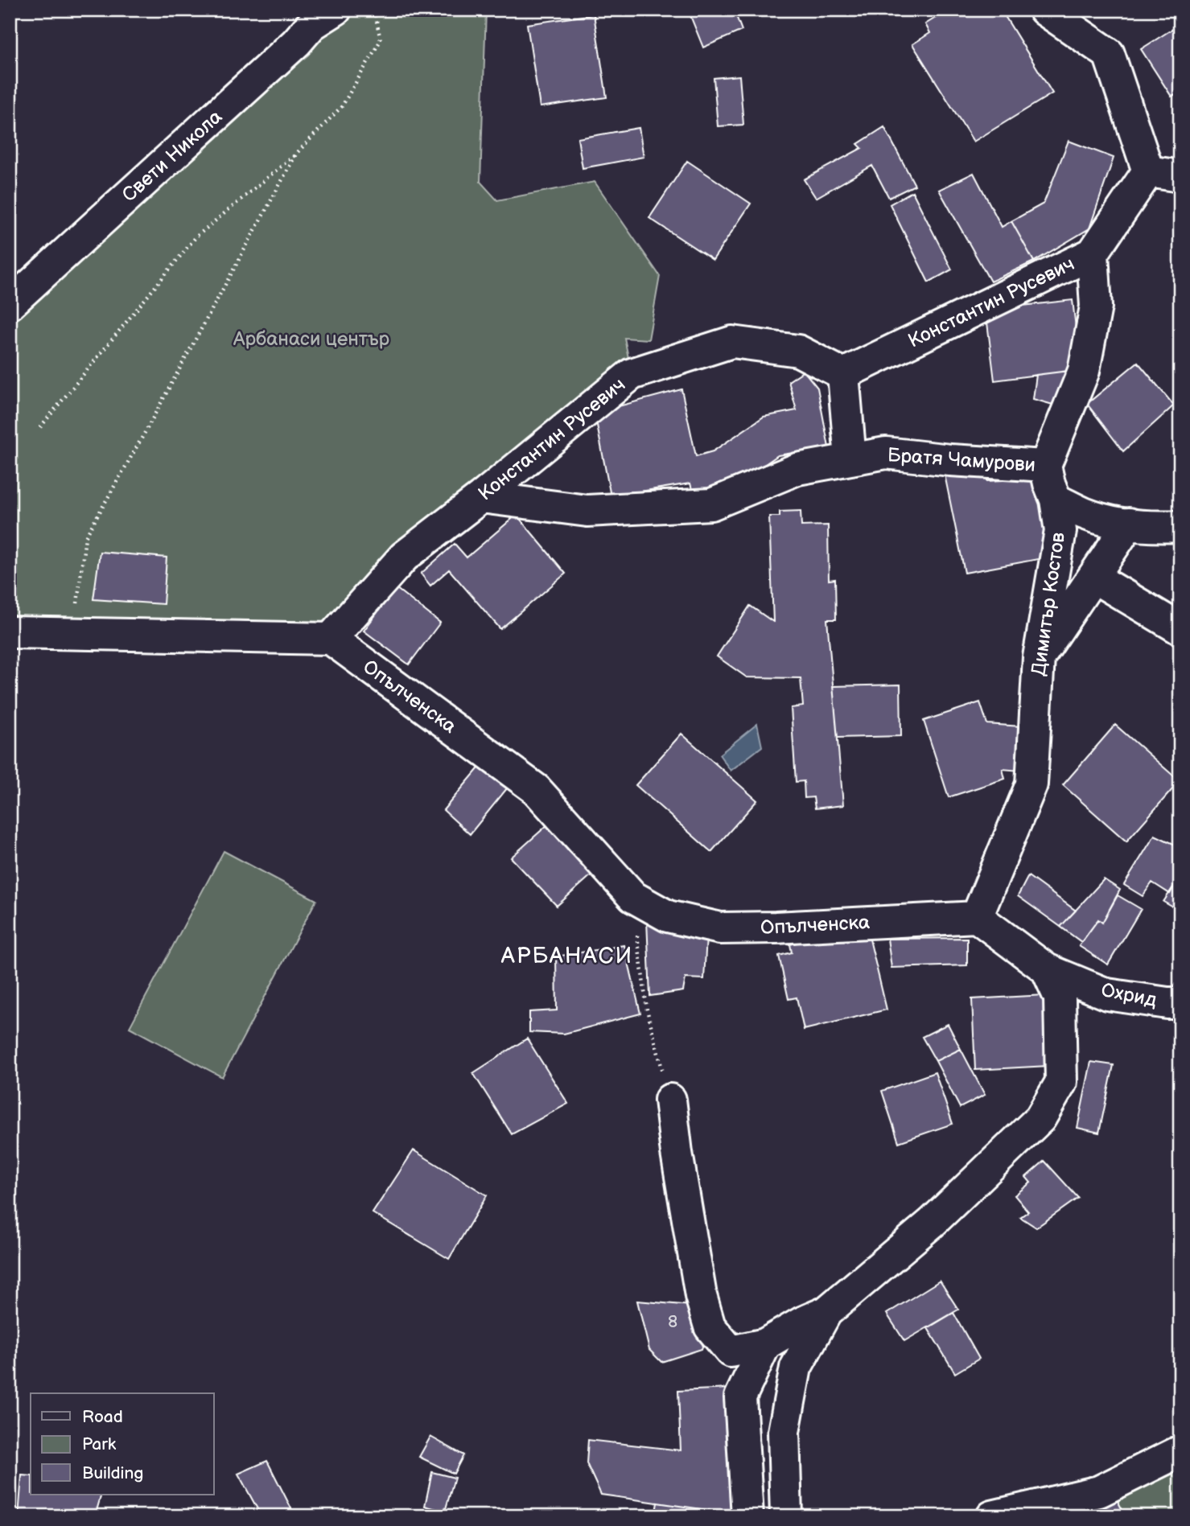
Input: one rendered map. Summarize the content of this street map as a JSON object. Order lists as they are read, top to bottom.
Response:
{
  "streets": {
    "street": [
      "Свети Никола",
      "Константин Русевич",
      "Братя Чамурови",
      "Димитър Костов",
      "Опълченска",
      "Охрид"
    ]
  },
  "crossings": [
    ["Константин Русевич", "Братя Чамурови"],
    ["Константин Русевич", "Опълченска"],
    ["Братя Чамурови", "Димитър Костов"],
    ["Димитър Костов", "Опълченска"]
  ],
  "districts": ["АРБАНАСИ"],
  "parks": ["Арбанаси център"],
  "house_numbers": ["8"],
  "legend": ["Road", "Park", "Building"]
}
